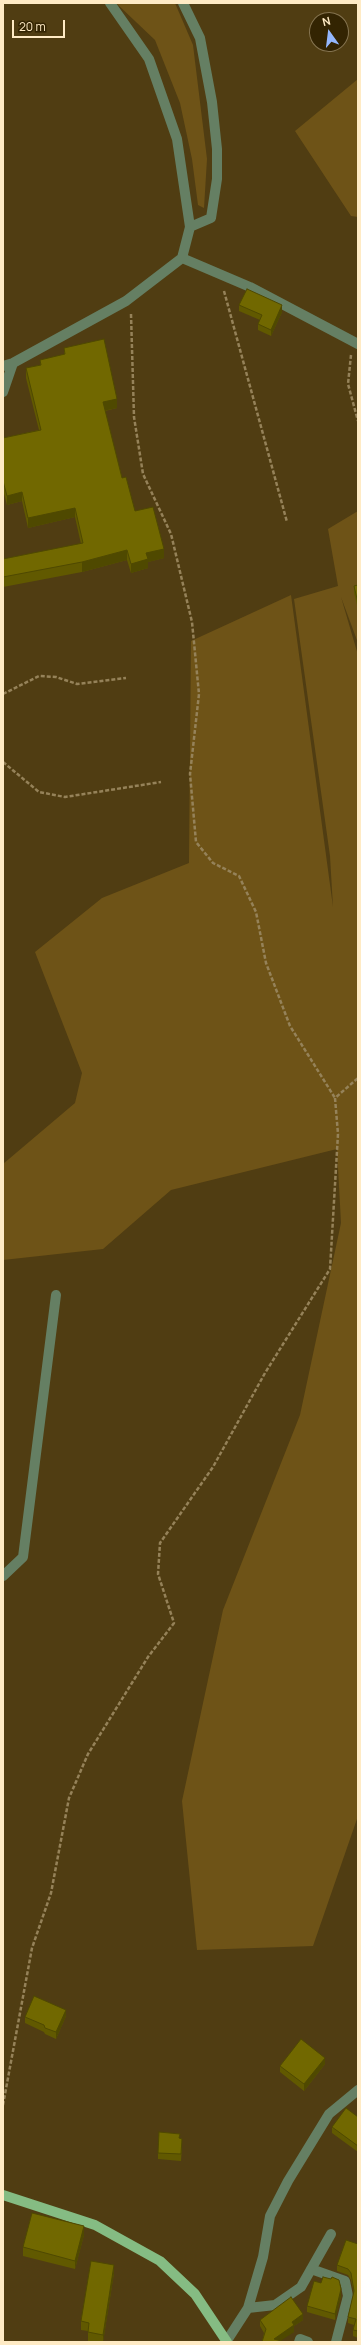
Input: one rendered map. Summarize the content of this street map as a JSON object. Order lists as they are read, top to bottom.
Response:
{
  "scale_bar": "20 m",
  "north": "top"
}
